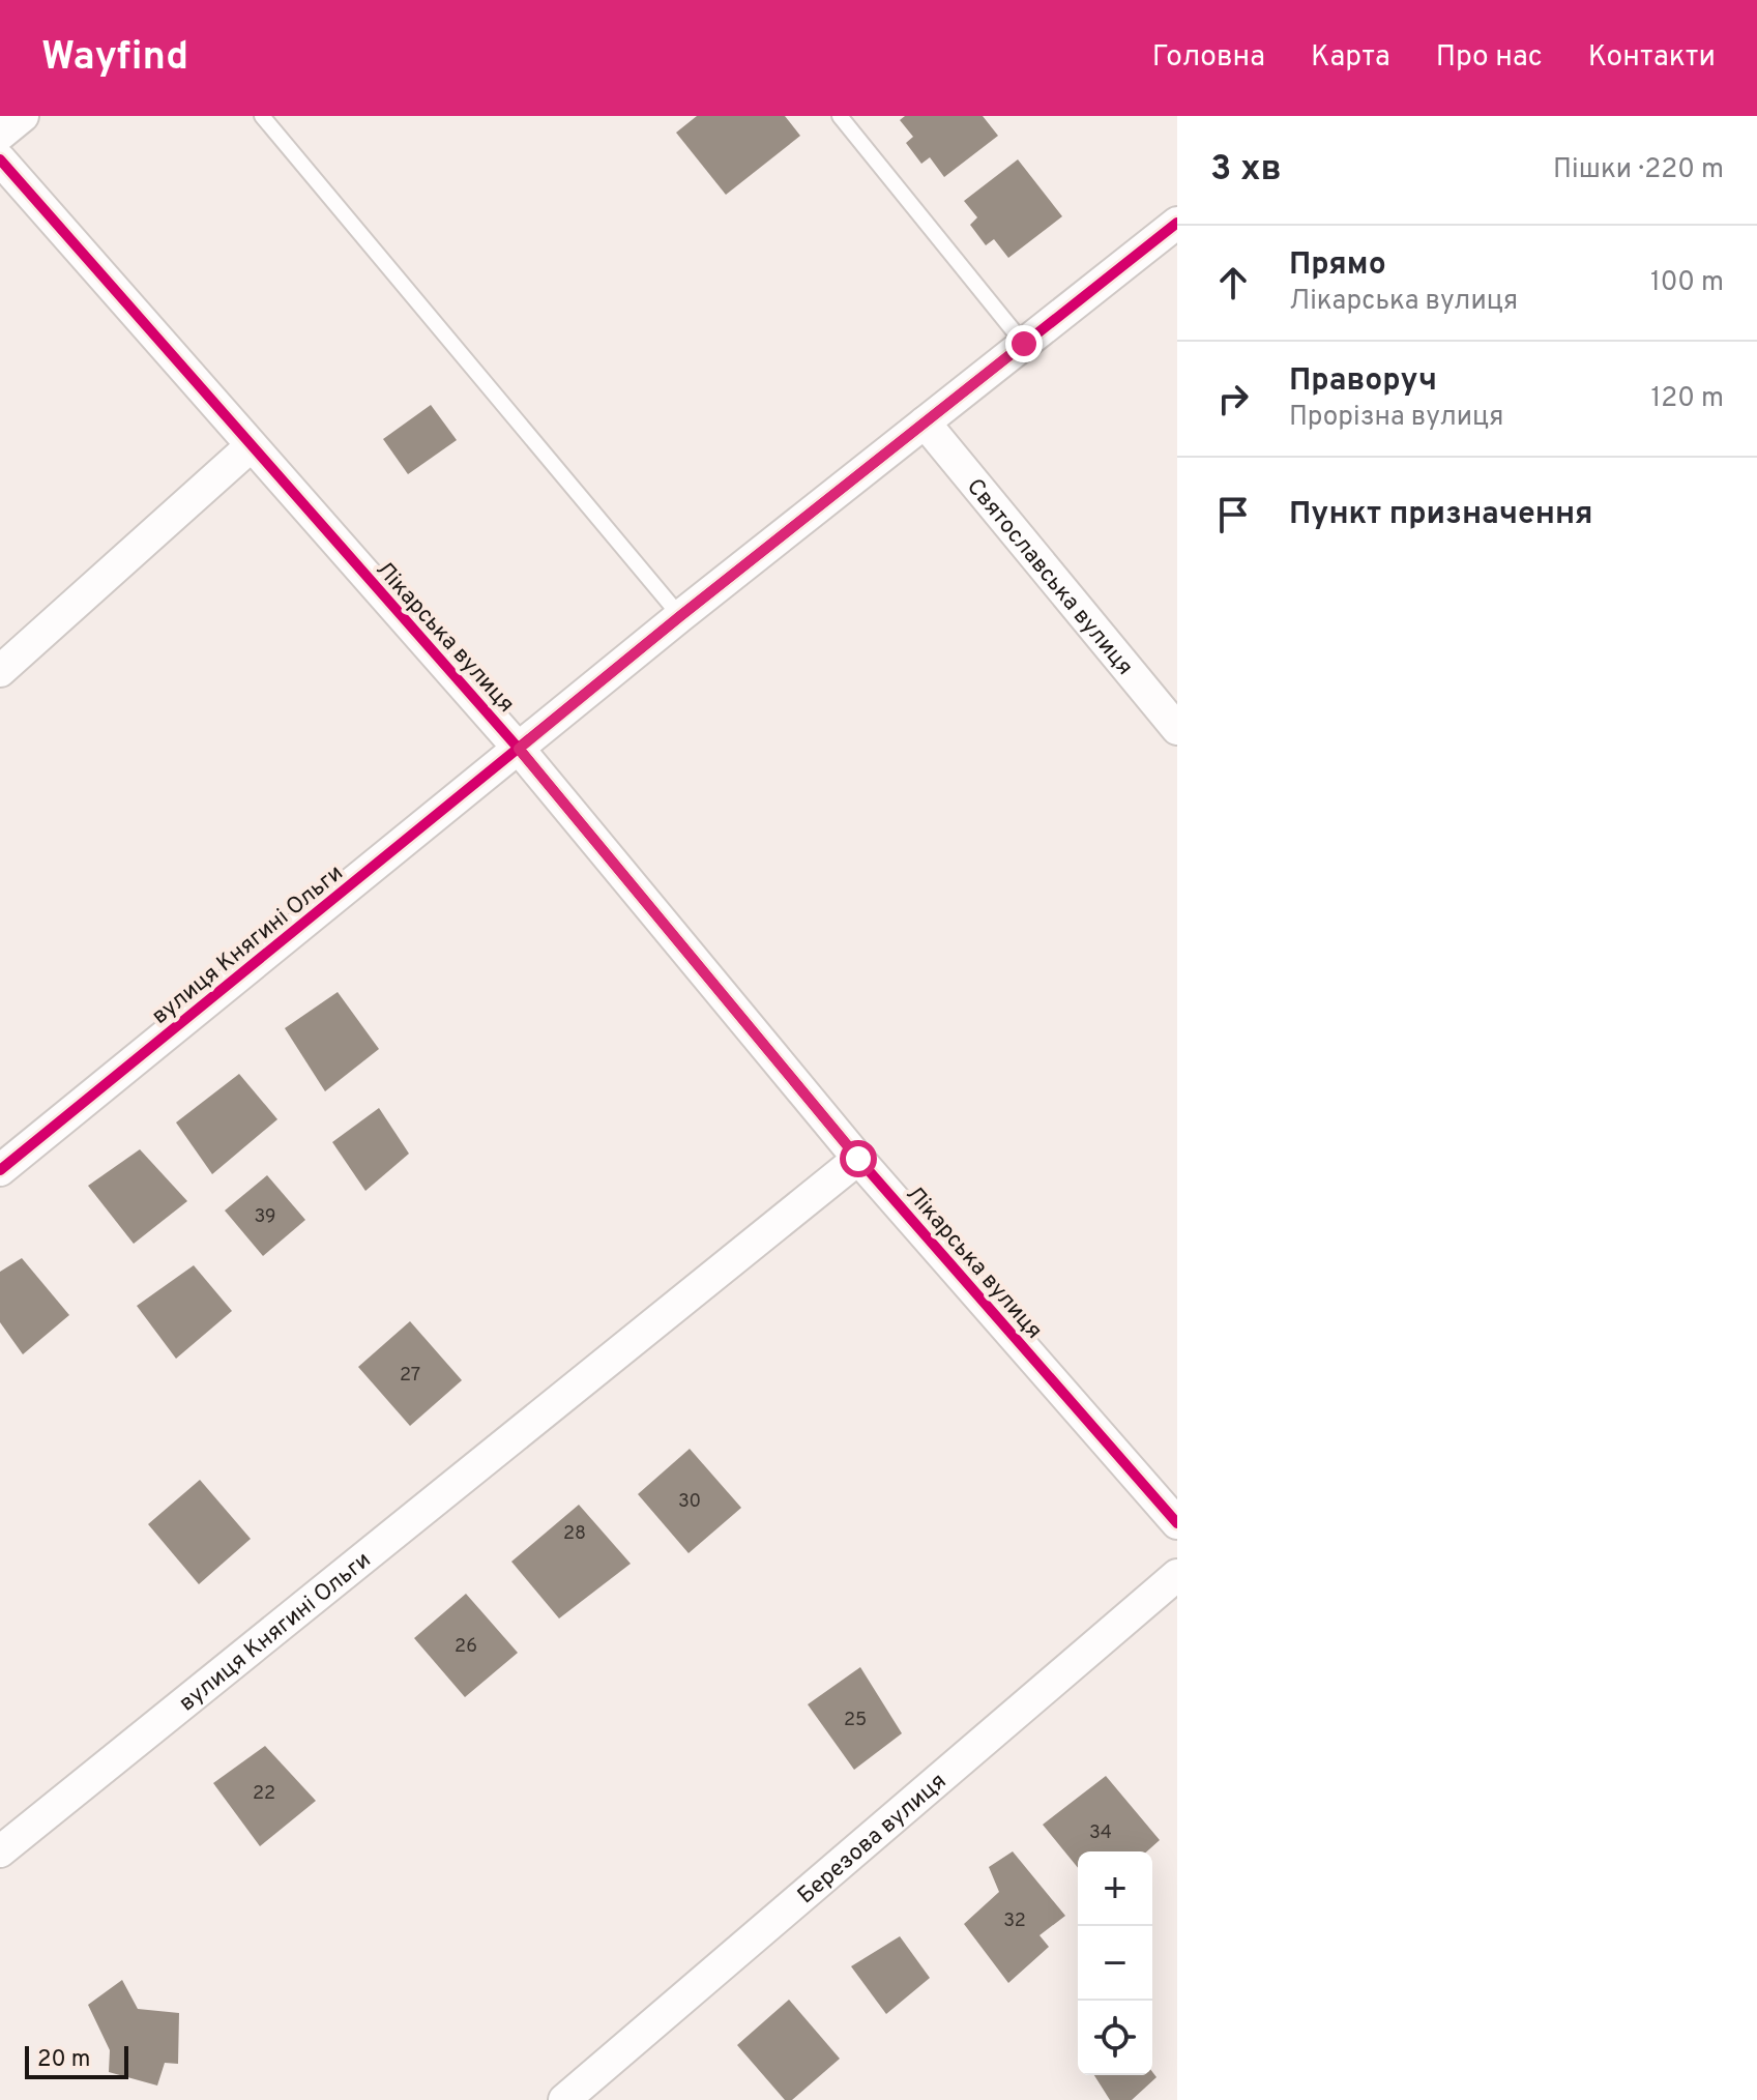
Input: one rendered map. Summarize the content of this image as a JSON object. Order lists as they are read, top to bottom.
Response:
{
  "streets": {
    "street": [
      "Святославська вулиця",
      "Лікарська вулиця",
      "вулиця Княгині Ольги",
      "Березова вулиця"
    ]
  },
  "crossings": [
    ["Святославська вулиця", "вулиця Княгині Ольги"],
    ["Лікарська вулиця", "вулиця Княгині Ольги"]
  ],
  "house_numbers": [
    "39",
    "27",
    "30",
    "28",
    "26",
    "25",
    "22",
    "34",
    "32"
  ],
  "scale_bar": "20 m",
  "page": {
    "header": "Wayfind",
    "nav": [
      "Головна",
      "Карта",
      "Про нас",
      "Контакти"
    ],
    "heading": ["3 хв", "Пішки · 220 m"],
    "list": [
      ["Прямо", "Лікарська вулиця", "100 m"],
      ["Праворуч", "Прорізна вулиця", "120 m"],
      "Пункт призначення"
    ],
    "map_buttons": ["+", "−"],
    "scale": "20 m"
  }
}
